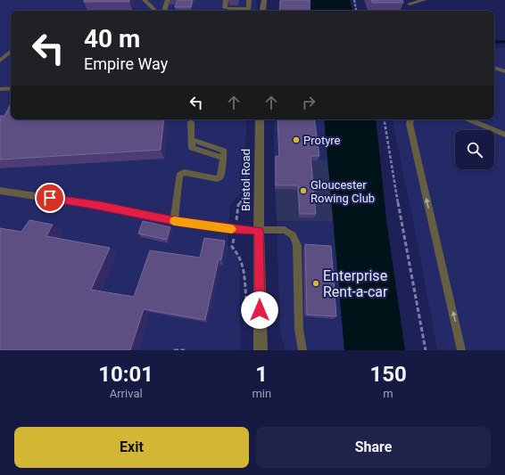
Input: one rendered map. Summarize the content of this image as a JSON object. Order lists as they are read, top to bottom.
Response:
{
  "streets": {
    "street": ["Bristol Road"]
  },
  "places": ["Protyre", "Gloucester Rowing Club", "Enterprise Rent-a-car"],
  "page": {
    "turn": ["40 m", "Empire Way"],
    "eta": [
      "10:01",
      "Arrival",
      "1",
      "min",
      "150",
      "m"
    ],
    "buttons": ["Exit", "Share"]
  }
}
